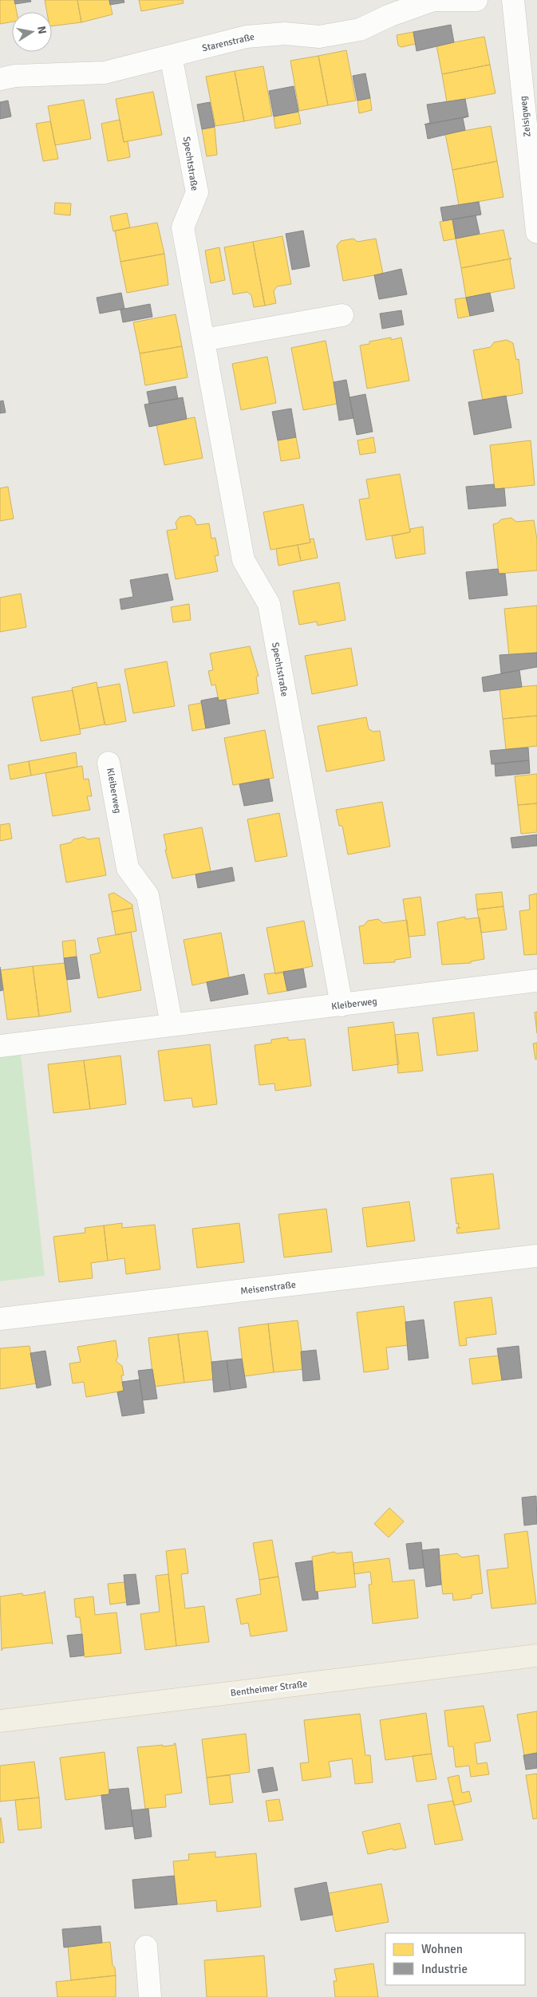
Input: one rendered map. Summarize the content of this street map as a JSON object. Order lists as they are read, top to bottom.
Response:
{
  "streets": {
    "main road": ["Bentheimer Straße"],
    "street": [
      "Starenstraße",
      "Zeisigweg",
      "Spechtstraße",
      "Kleiberweg",
      "Meisenstraße"
    ]
  },
  "crossings": [
    ["Starenstraße", "Spechtstraße"],
    ["Spechtstraße", "Kleiberweg"]
  ],
  "legend": ["Wohnen", "Industrie"],
  "north": "right"
}
